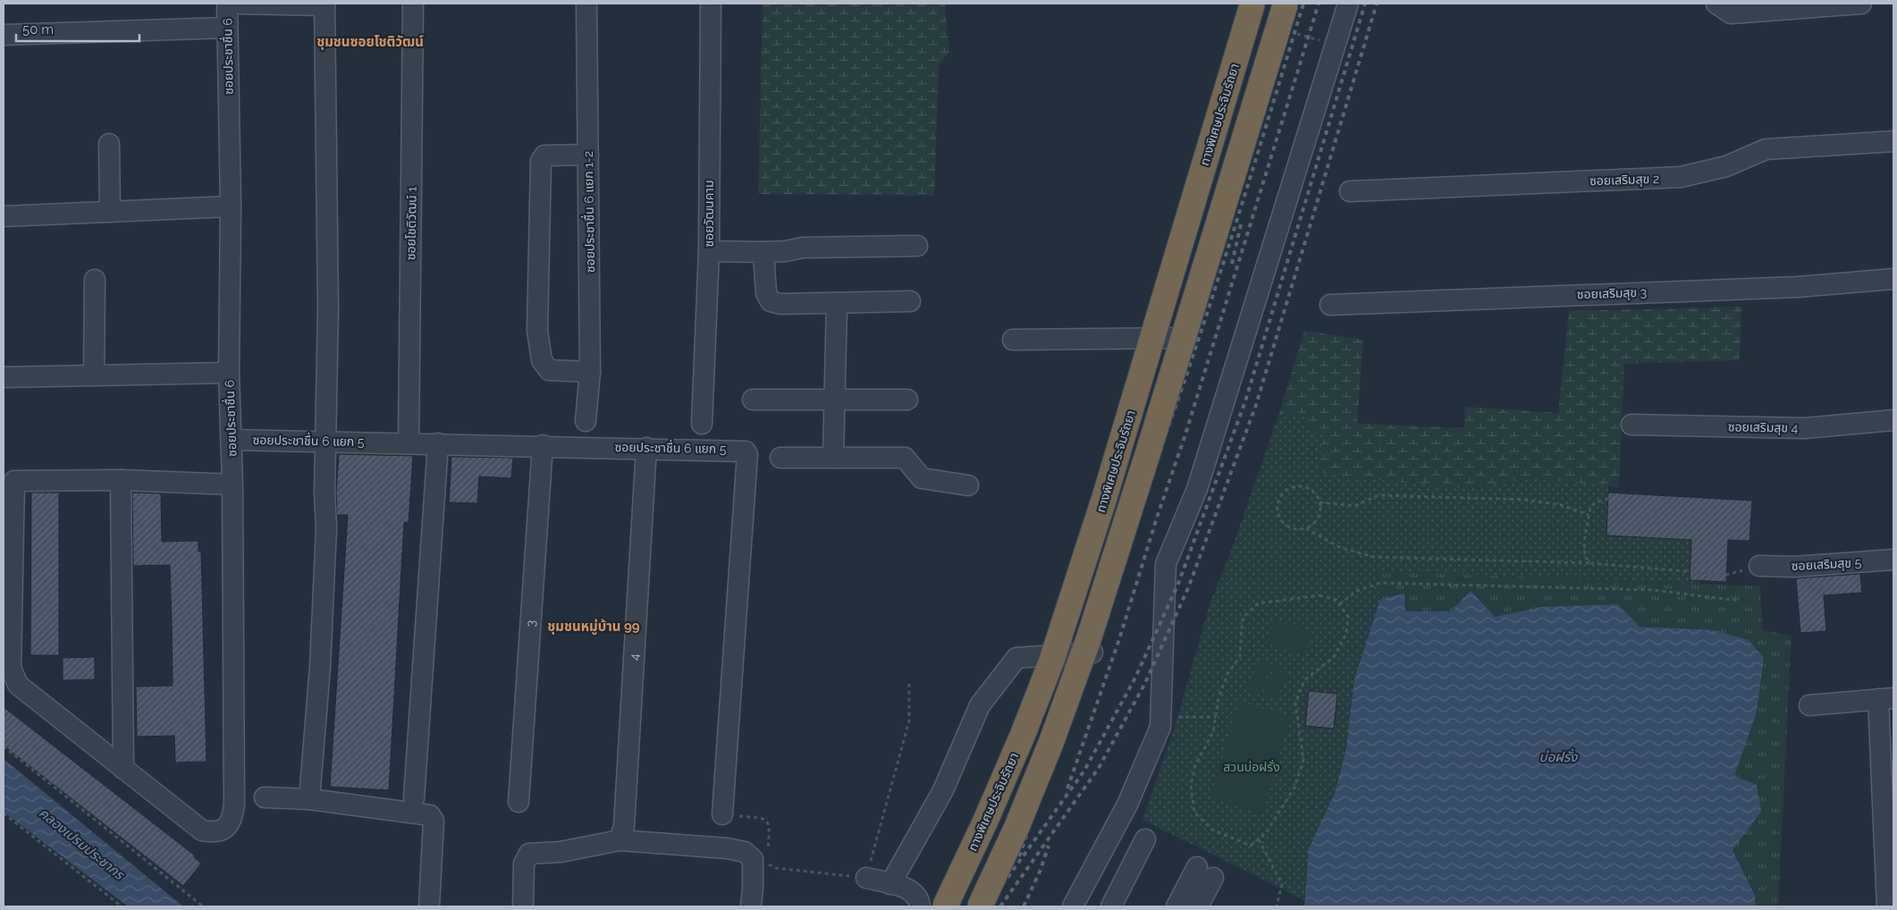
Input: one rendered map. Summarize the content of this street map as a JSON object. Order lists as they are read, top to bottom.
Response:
{
  "streets": {
    "highway": ["ทางพิเศษประจิมรัถยา"],
    "street": [
      "ซอยประชาชื่น 6",
      "ซอยเสริมสุข 2",
      "ซอยประชาชื่น 6 แยก 1-2",
      "ซอยวัฒนคาม",
      "ซอยโชติวัฒน์ 1",
      "ซอยเสริมสุข 3",
      "ซอยเสริมสุข 4",
      "ซอยประชาชื่น 6 แยก 5",
      "ซอยเสริมสุข 5",
      "3",
      "4"
    ]
  },
  "crossings": [
    ["ซอยประชาชื่น 6", "ซอยประชาชื่น 6 แยก 5"],
    ["ซอยโชติวัฒน์ 1", "ซอยประชาชื่น 6 แยก 5"],
    ["ซอยประชาชื่น 6 แยก 5", "3"],
    ["ซอยประชาชื่น 6 แยก 5", "4"]
  ],
  "districts": ["ชุมชนซอยโชติวัฒน์", "ชุมชนหมู่บ้าน 99"],
  "water": ["บ่อฝรั่ง", "คลองเปรมประชากร"],
  "parks": ["สวนบ่อฝรั่ง"],
  "scale_bar": "50 m"
}
